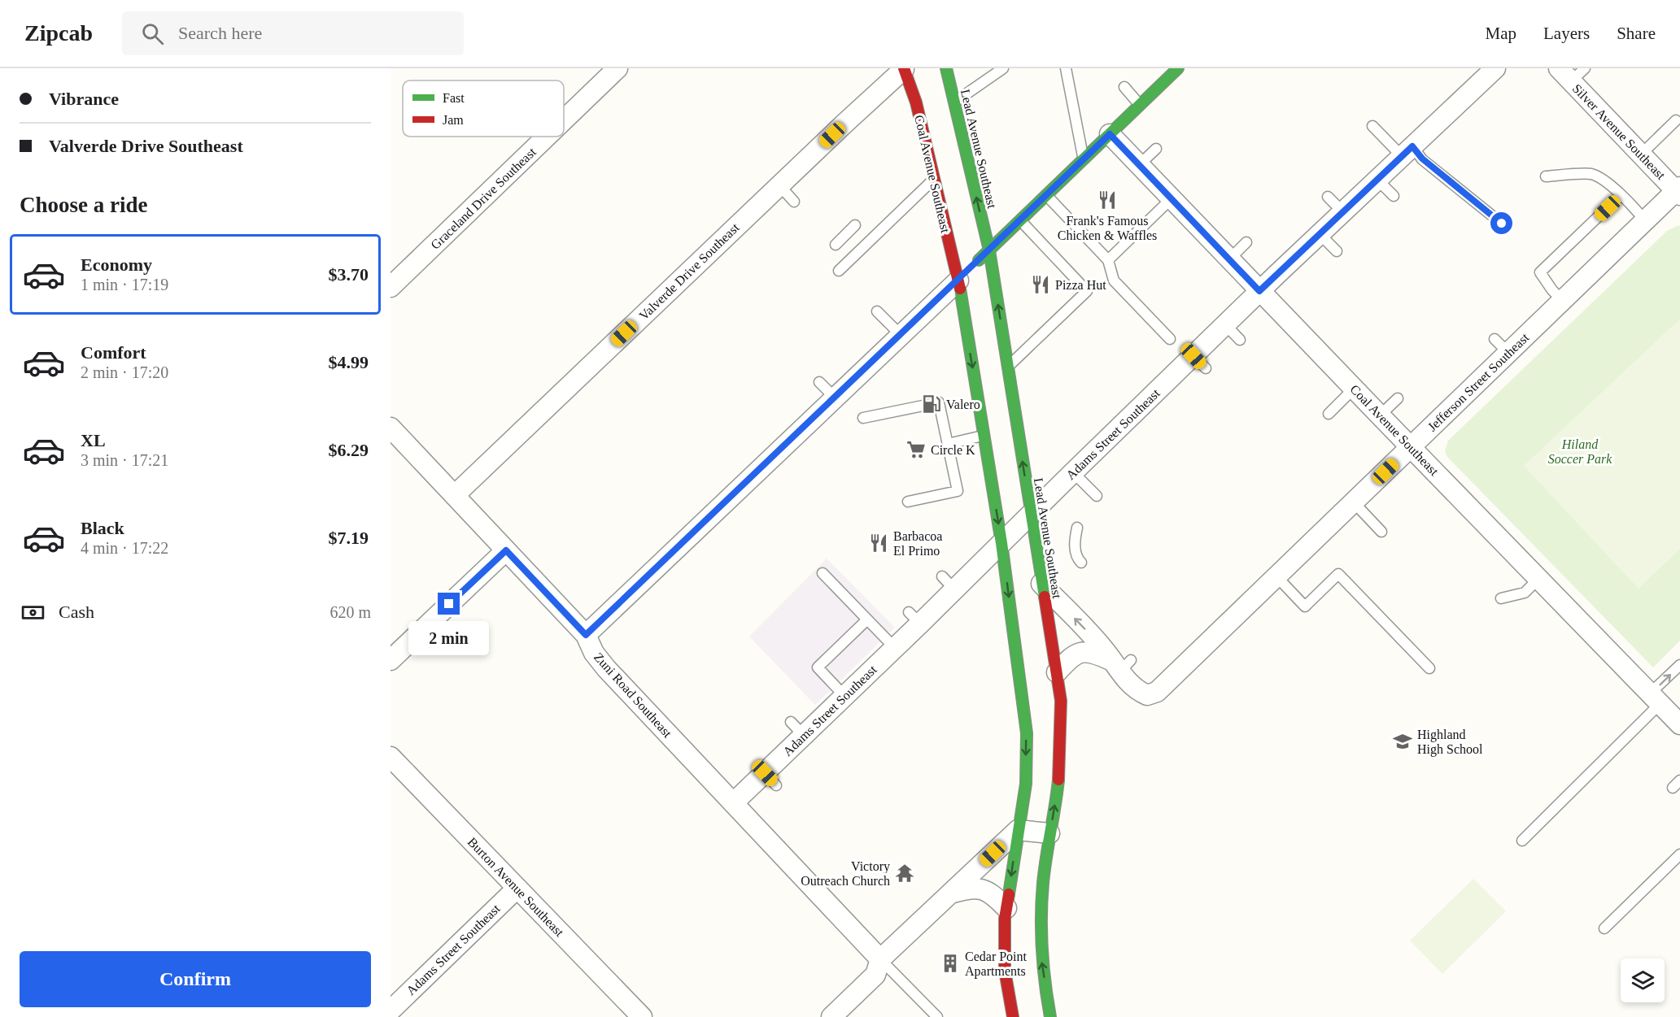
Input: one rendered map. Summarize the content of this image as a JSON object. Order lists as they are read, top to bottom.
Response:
{
  "streets": {
    "main road": ["Lead Avenue Southeast", "Coal Avenue Southeast"],
    "street": [
      "Silver Avenue Southeast",
      "Graceland Drive Southeast",
      "Valverde Drive Southeast",
      "Jefferson Street Southeast",
      "Adams Street Southeast",
      "Zuni Road Southeast",
      "Burton Avenue Southeast"
    ]
  },
  "crossings": [
    ["Silver Avenue Southeast", "Jefferson Street Southeast"],
    ["Lead Avenue Southeast", "Adams Street Southeast"],
    ["Coal Avenue Southeast", "Valverde Drive Southeast"],
    ["Coal Avenue Southeast", "Jefferson Street Southeast"],
    ["Coal Avenue Southeast", "Adams Street Southeast"],
    ["Valverde Drive Southeast", "Zuni Road Southeast"],
    ["Adams Street Southeast", "Zuni Road Southeast"],
    ["Adams Street Southeast", "Burton Avenue Southeast"]
  ],
  "parks": ["Hiland Soccer Park"],
  "places": {
    "restaurant": ["Frank's Famous Chicken & Waffles", "Pizza Hut", "Barbacoa El Primo"],
    "fuel station": ["Valero"],
    "supermarket": ["Circle K"],
    "school or university": ["Highland High School"],
    "temple": ["Victory Outreach Church"],
    "building": ["Cedar Point Apartments"]
  },
  "legend": ["Fast", "Jam"],
  "page": {
    "header": "Zipcab",
    "search": "Search here",
    "nav": ["Map", "Layers", "Share"],
    "banner": ["Vibrance", "Valverde Drive Southeast"],
    "heading": "Choose a ride",
    "list": [
      {
        "name": "Economy",
        "note": "1 min · 17:19",
        "value": "$3.70"
      },
      {
        "name": "Comfort",
        "note": "2 min · 17:20",
        "value": "$4.99"
      },
      {
        "name": "XL",
        "note": "3 min · 17:21",
        "value": "$6.29"
      },
      {
        "name": "Black",
        "note": "4 min · 17:22",
        "value": "$7.19"
      }
    ],
    "pay": ["Cash", "620 m"],
    "bubble": "2 min",
    "buttons": "Confirm"
  }
}
